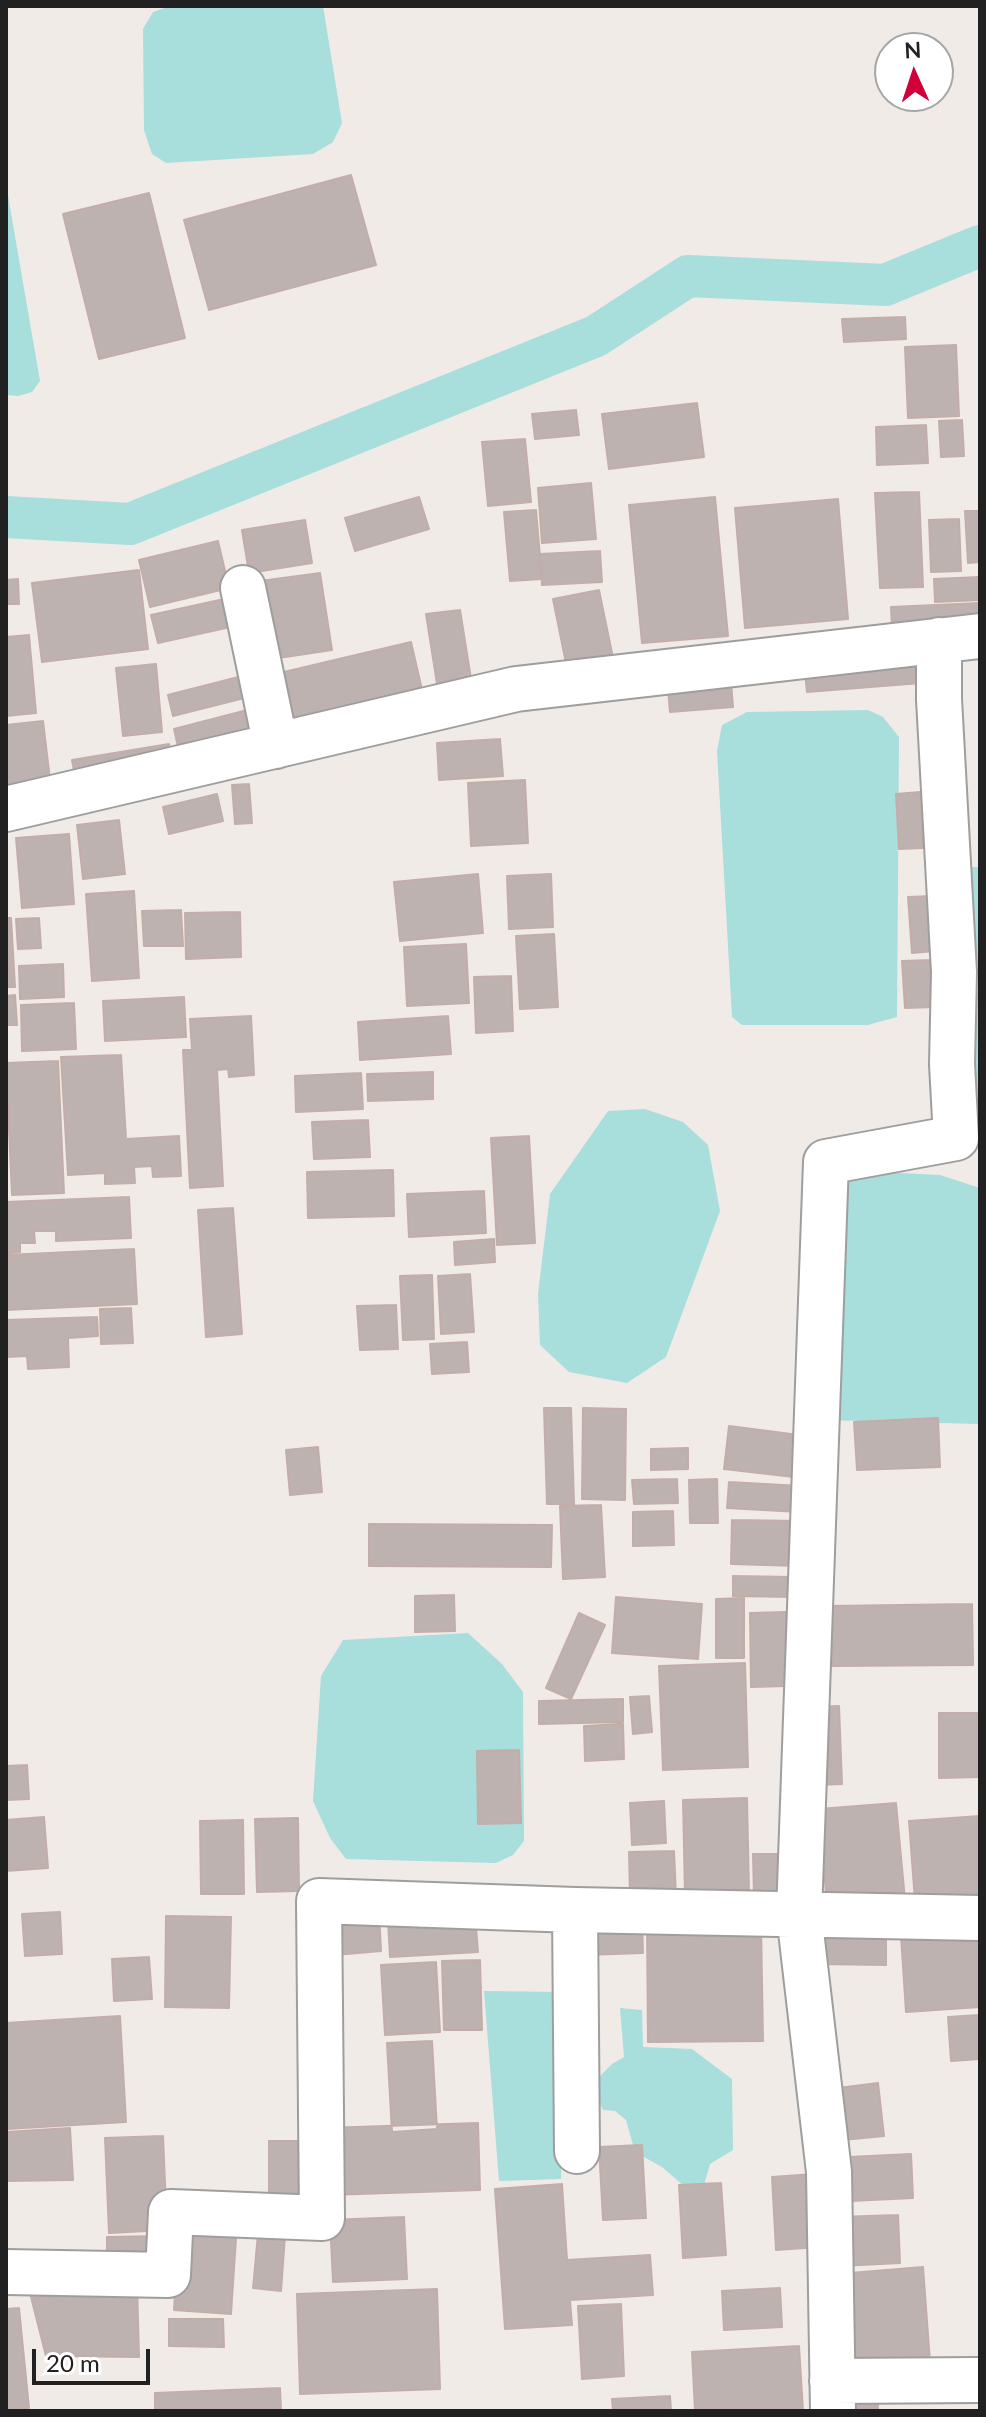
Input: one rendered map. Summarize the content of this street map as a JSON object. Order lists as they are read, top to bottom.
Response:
{
  "scale_bar": "20 m",
  "north": "top"
}
